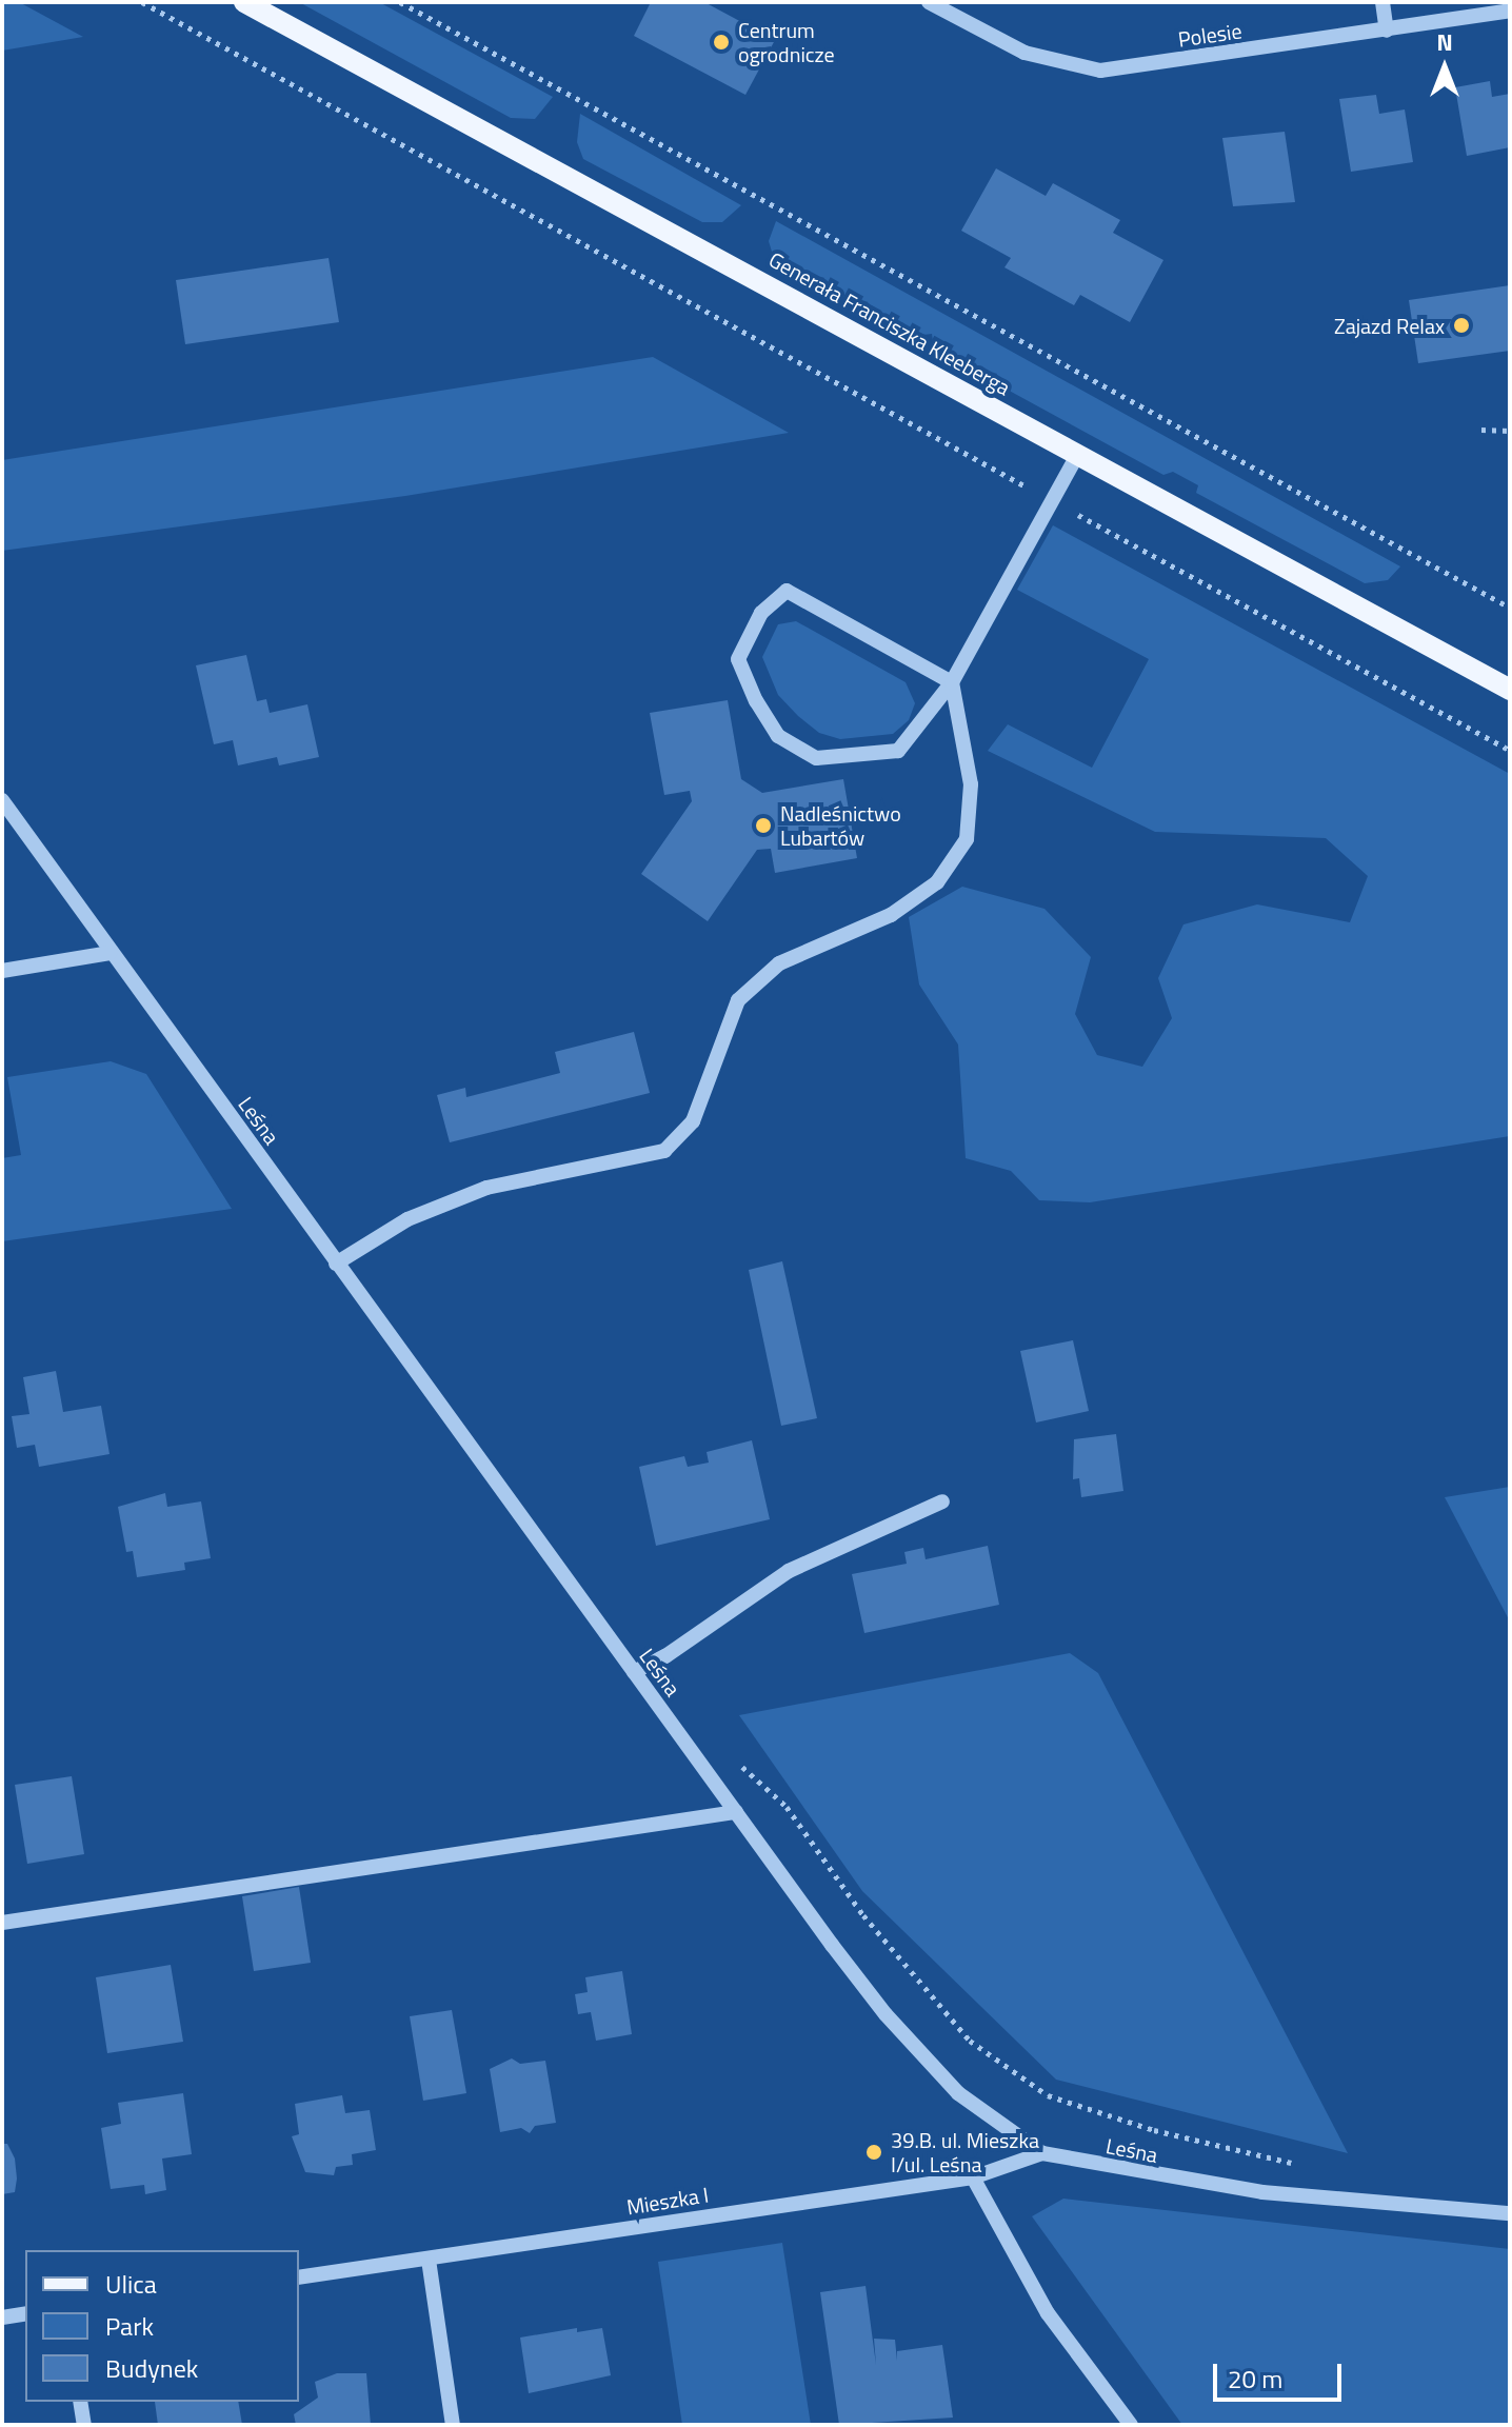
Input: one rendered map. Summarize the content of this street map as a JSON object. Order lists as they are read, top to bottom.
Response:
{
  "streets": {
    "main road": ["Generała Franciszka Kleeberga"],
    "street": ["Polesie", "Leśna", "Mieszka I"]
  },
  "crossings": [
    ["Leśna", "Mieszka I"]
  ],
  "places": [
    "Centrum ogrodnicze",
    "Zajazd Relax",
    "Nadleśnictwo Lubartów",
    "39.B. ul. Mieszka I/ul. Leśna"
  ],
  "legend": ["Ulica", "Park", "Budynek"],
  "scale_bar": "20 m",
  "north": "top"
}
